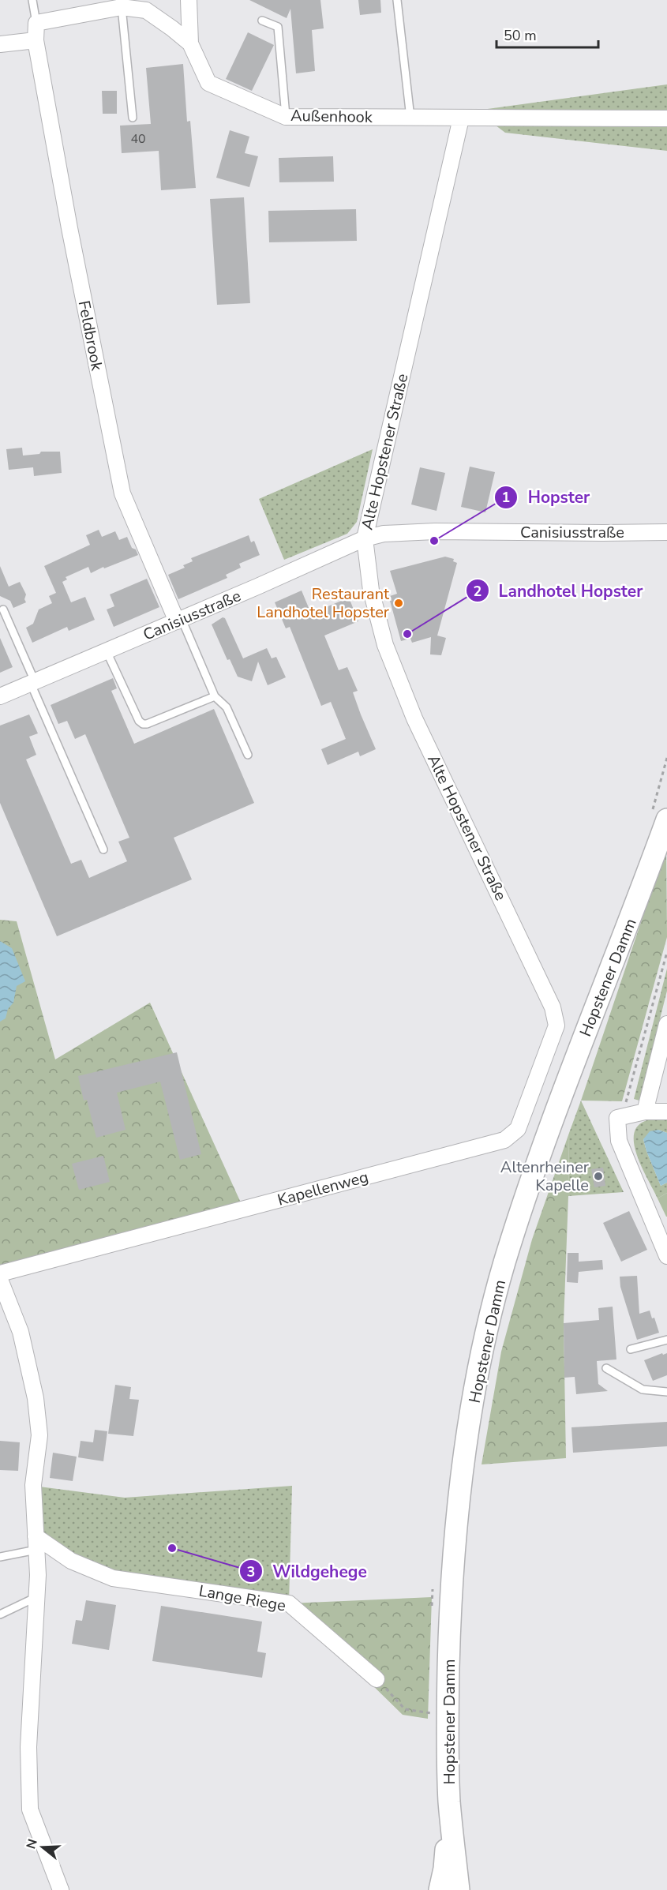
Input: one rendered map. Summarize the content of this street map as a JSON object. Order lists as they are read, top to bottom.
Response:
{
  "streets": {
    "main road": ["Hopstener Damm"],
    "street": [
      "Außenhook",
      "Feldbrook",
      "Alte Hopstener Straße",
      "Canisiusstraße",
      "Kapellenweg",
      "Lange Riege"
    ]
  },
  "crossings": [
    ["Außenhook", "Alte Hopstener Straße"],
    ["Feldbrook", "Canisiusstraße"],
    ["Alte Hopstener Straße", "Canisiusstraße"],
    ["Alte Hopstener Straße", "Kapellenweg"]
  ],
  "places": [
    "Hopster",
    "Restaurant Landhotel Hopster",
    "Landhotel Hopster",
    "Altenrheiner Kapelle",
    "Wildgehege"
  ],
  "house_numbers": ["40"],
  "scale_bar": "50 m",
  "north": "left"
}
